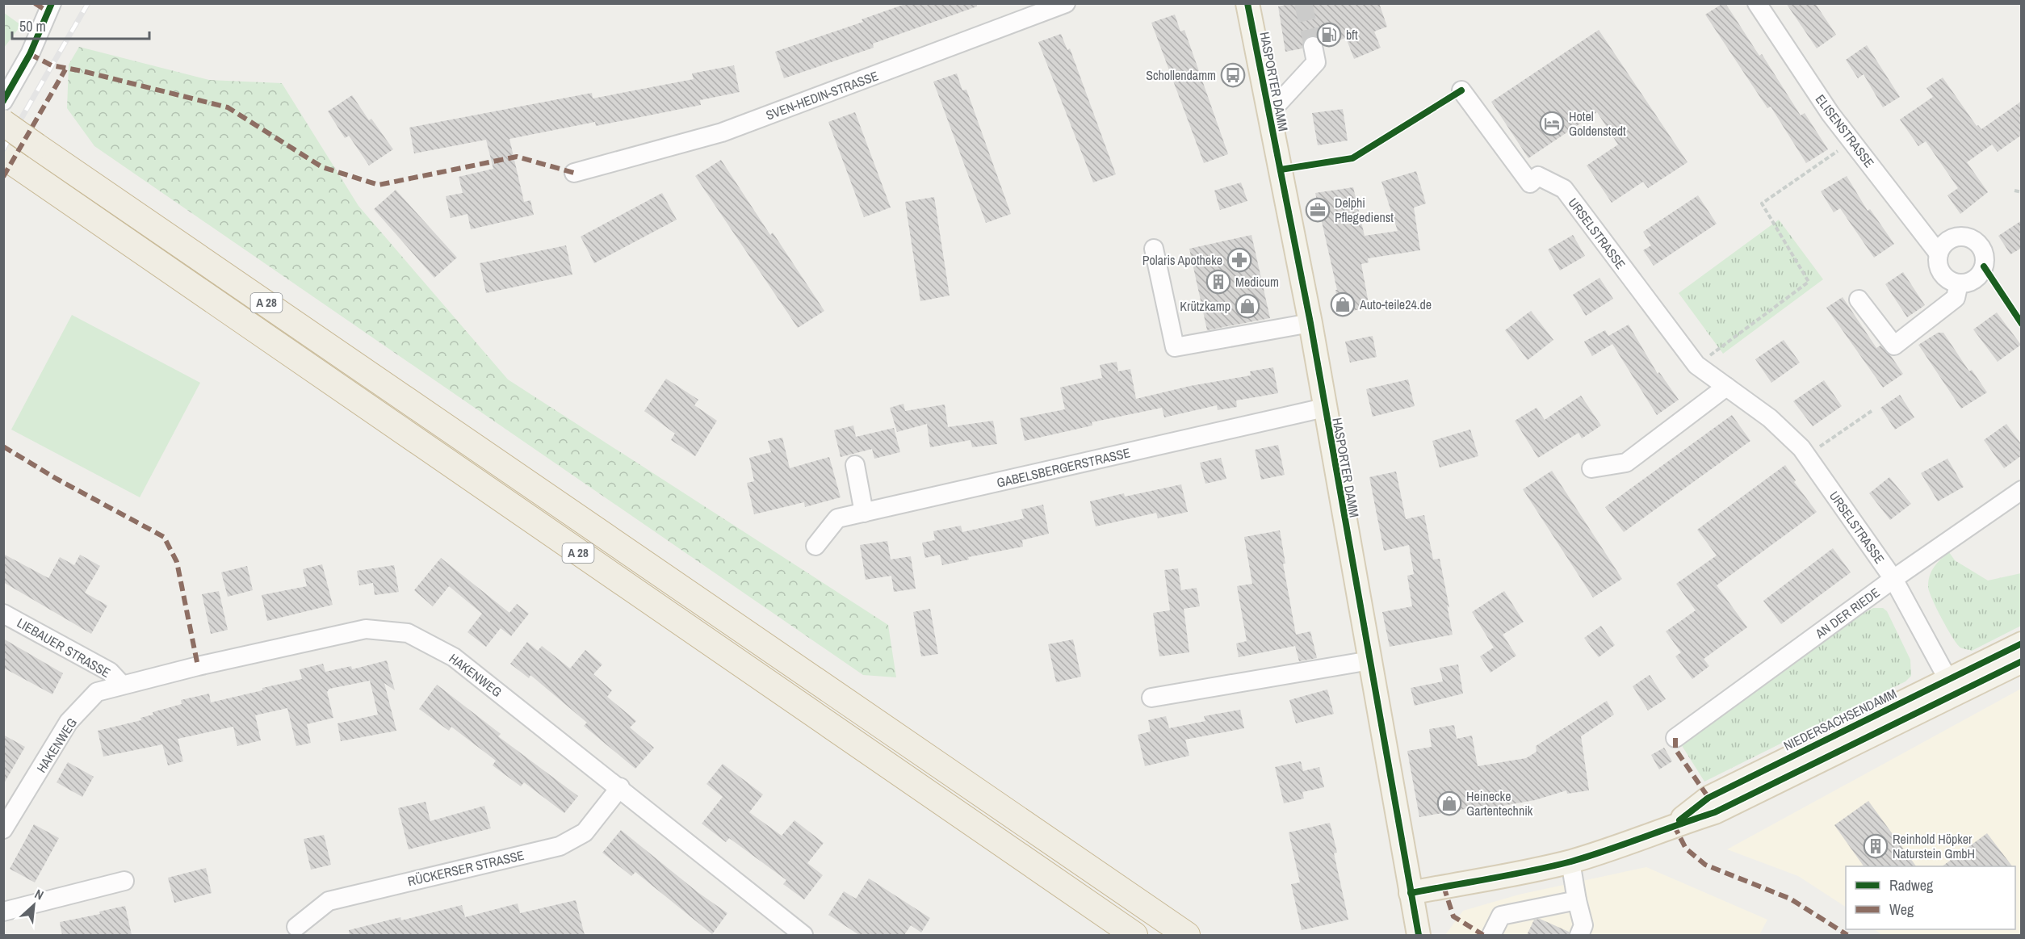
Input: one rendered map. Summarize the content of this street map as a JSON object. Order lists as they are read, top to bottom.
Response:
{
  "streets": {
    "highway": ["A 28"],
    "main road": ["HASPORTER DAMM", "NIEDERSACHSENDAMM"],
    "street": [
      "SVEN-HEDIN-STRASSE",
      "ELISENSTRASSE",
      "URSELSTRASSE",
      "GABELSBERGERSTRASSE",
      "AN DER RIEDE",
      "LIEBAUER STRASSE",
      "HAKENWEG",
      "RÜCKERSER STRASSE"
    ]
  },
  "crossings": [
    ["HASPORTER DAMM", "GABELSBERGERSTRASSE"],
    ["HASPORTER DAMM", "NIEDERSACHSENDAMM"],
    ["URSELSTRASSE", "AN DER RIEDE"],
    ["URSELSTRASSE", "NIEDERSACHSENDAMM"],
    ["LIEBAUER STRASSE", "HAKENWEG"],
    ["HAKENWEG", "RÜCKERSER STRASSE"]
  ],
  "places": {
    "fuel station": ["bft"],
    "bus stop": ["Schollendamm"],
    "hotel": ["Hotel Goldenstedt"],
    "office": ["Delphi Pflegedienst"],
    "pharmacy": ["Polaris Apotheke"],
    "building": ["Medicum", "Reinhold Höpker Naturstein GmbH"],
    "shop": ["Auto-teile24.de", "Krützkamp", "Heinecke Gartentechnik"]
  },
  "legend": ["Radweg", "Weg"],
  "scale_bar": "50 m",
  "north": "top right"
}
